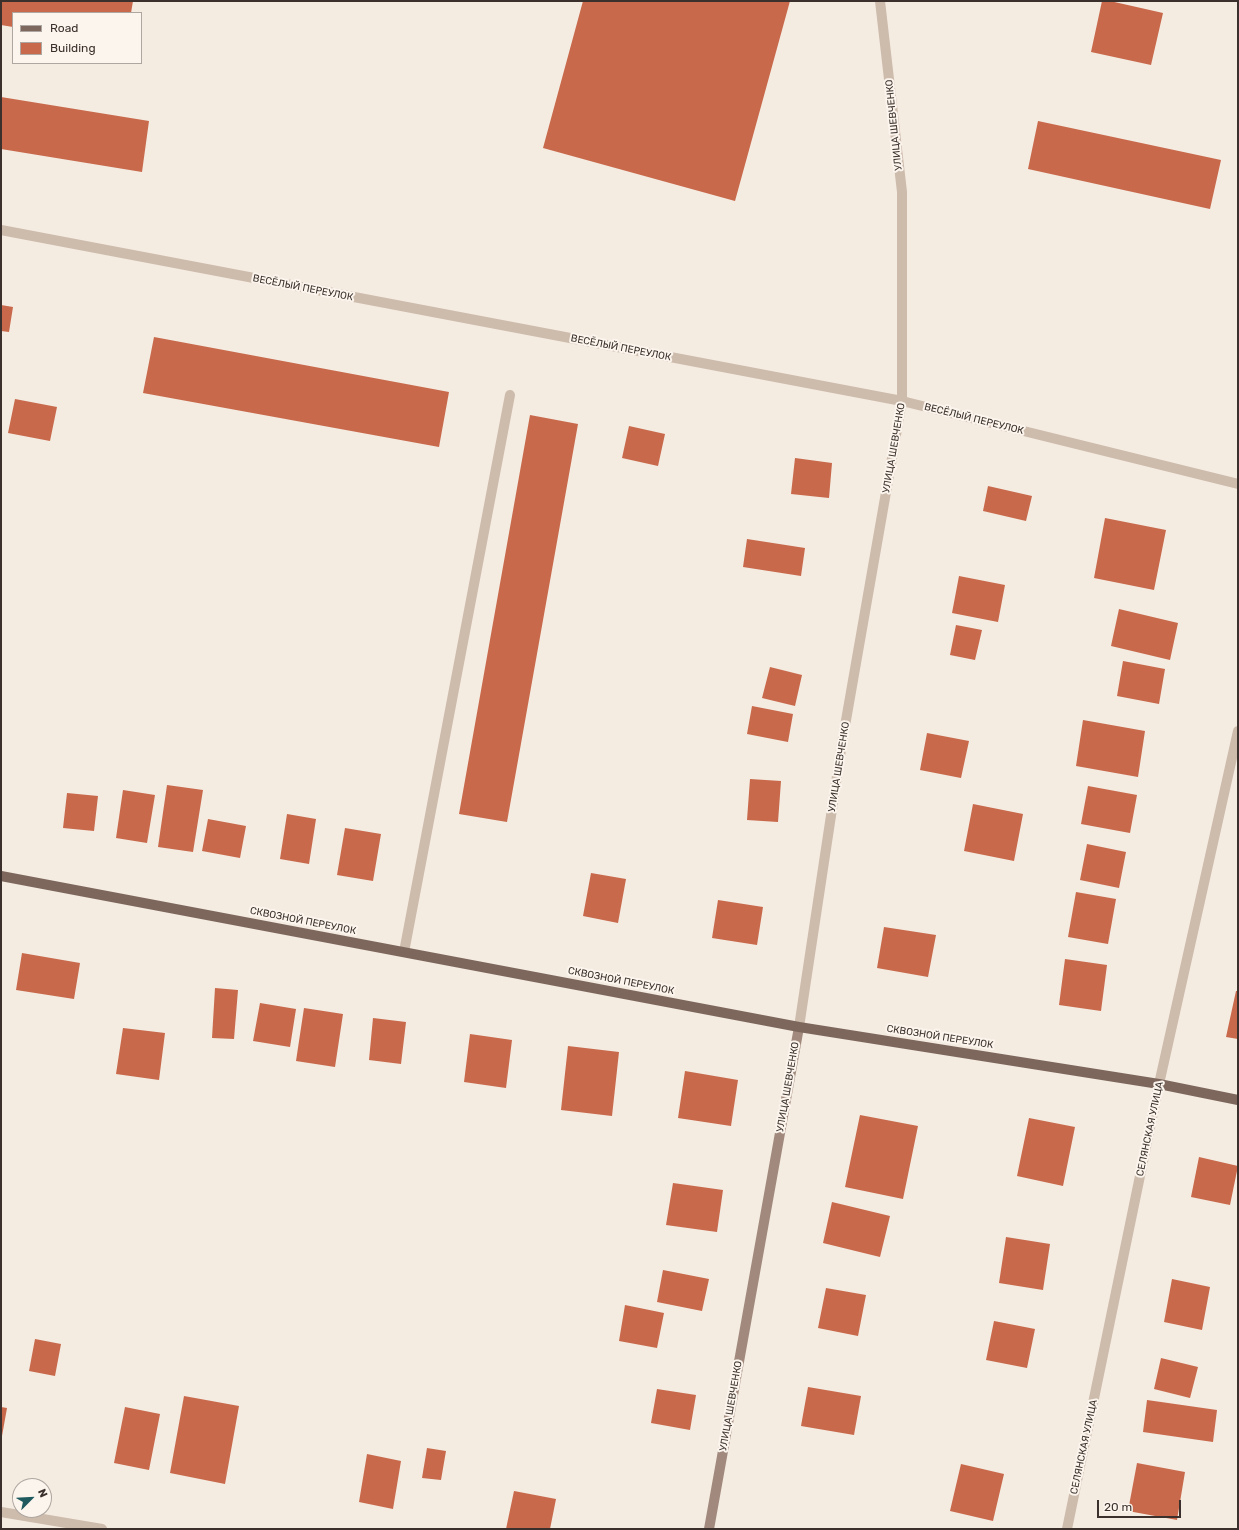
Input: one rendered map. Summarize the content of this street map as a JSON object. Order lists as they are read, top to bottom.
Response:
{
  "streets": {
    "main road": ["СКВОЗНОЙ ПЕРЕУЛОК"],
    "street": ["УЛИЦА ШЕВЧЕНКО", "ВЕСЁЛЫЙ ПЕРЕУЛОК", "СЕЛЯНСКАЯ УЛИЦА"]
  },
  "crossings": [
    ["УЛИЦА ШЕВЧЕНКО", "ВЕСЁЛЫЙ ПЕРЕУЛОК"],
    ["УЛИЦА ШЕВЧЕНКО", "СКВОЗНОЙ ПЕРЕУЛОК"],
    ["СКВОЗНОЙ ПЕРЕУЛОК", "СЕЛЯНСКАЯ УЛИЦА"]
  ],
  "legend": ["Road", "Building"],
  "scale_bar": "20 m",
  "north": "top right"
}
